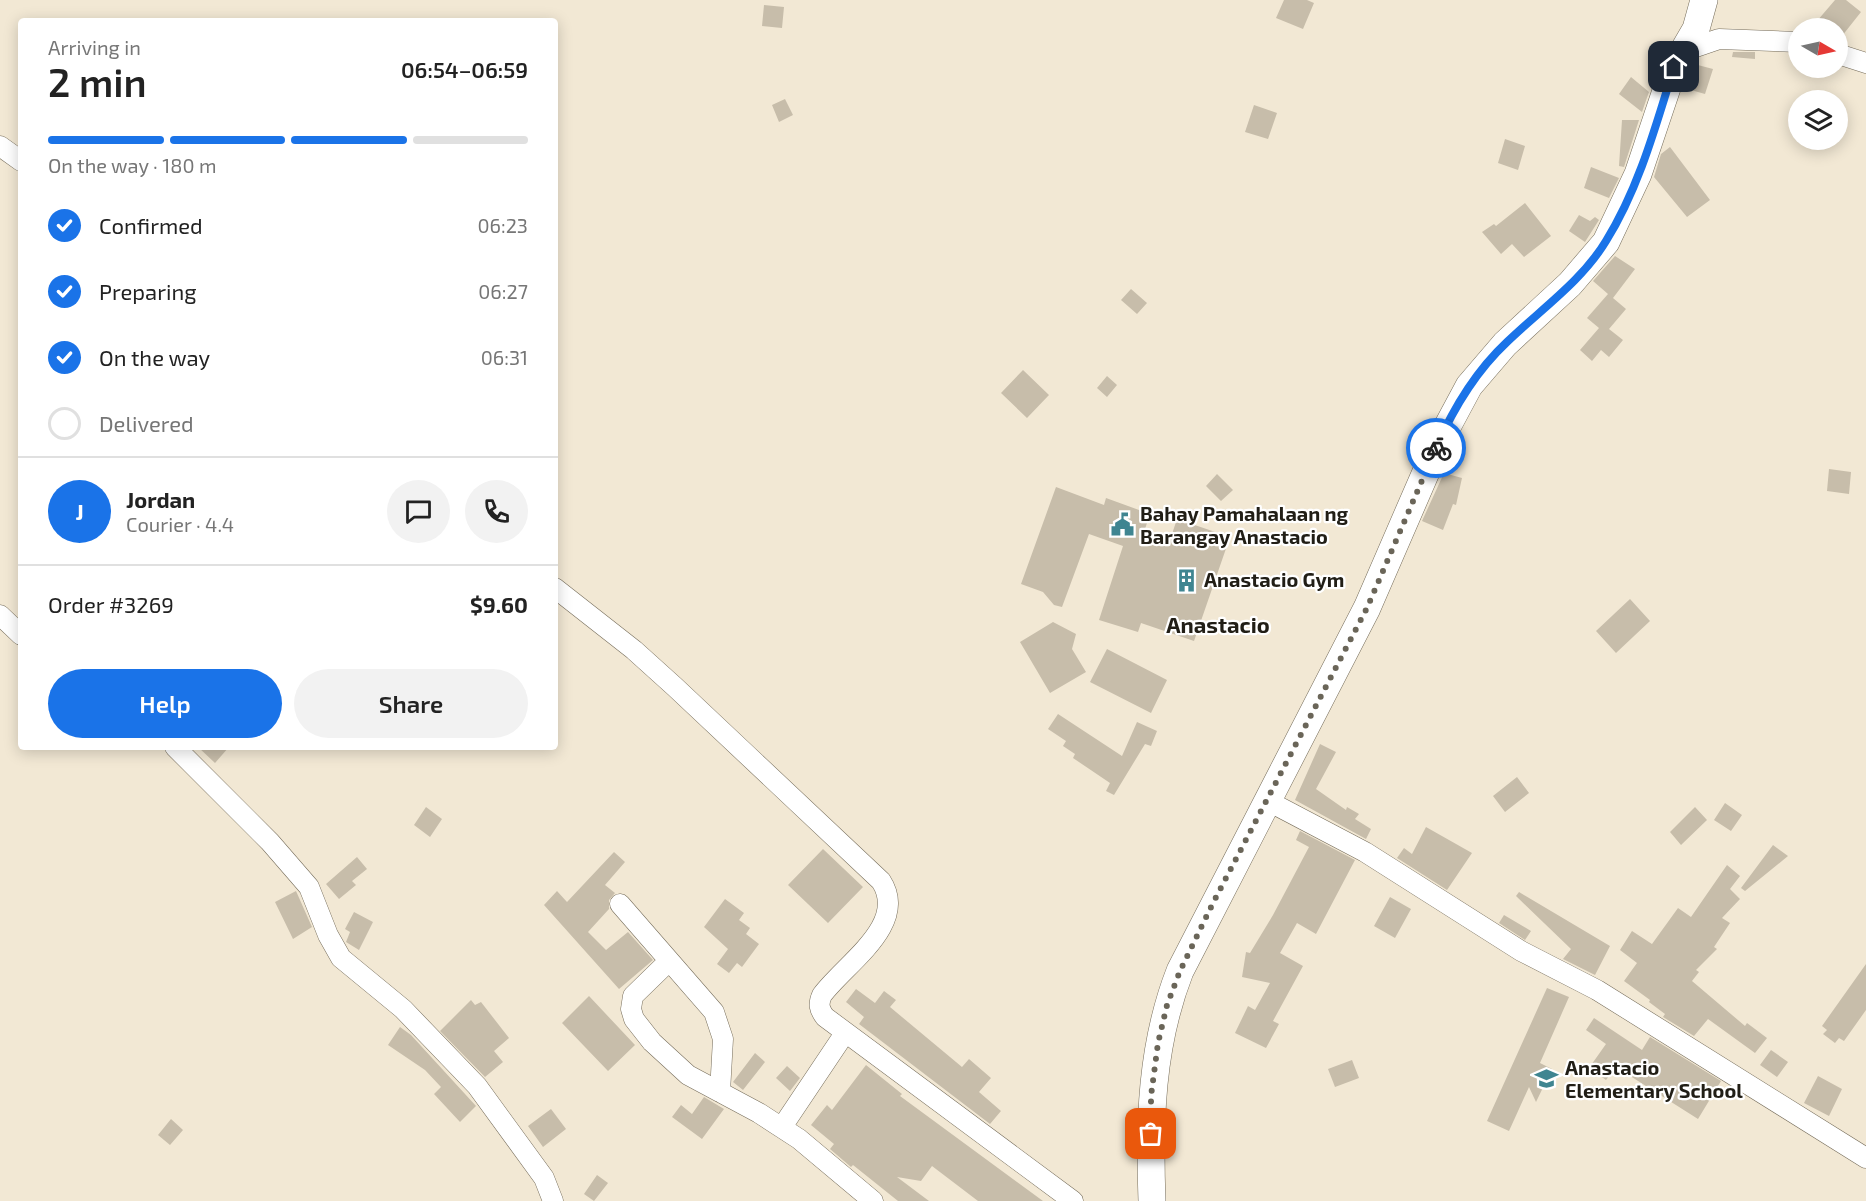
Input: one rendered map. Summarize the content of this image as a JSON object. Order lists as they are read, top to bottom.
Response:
{
  "districts": ["Anastacio"],
  "places": {
    "public building": ["Bahay Pamahalaan ng Barangay Anastacio"],
    "building": ["Anastacio Gym"],
    "school or university": ["Anastacio Elementary School"]
  },
  "north": "right",
  "page": {
    "heading": ["2 min", "Arriving in", "06:54–06:59"],
    "panel": [
      "Jordan",
      "Courier · 4.4",
      "Order #3269",
      "$9.60"
    ],
    "bar": "On the way · 180 m",
    "list": [
      ["Confirmed", "06:23"],
      ["Preparing", "06:27"],
      ["On the way", "06:31"],
      "Delivered"
    ],
    "round": "J",
    "buttons": ["Help", "Share"]
  }
}
